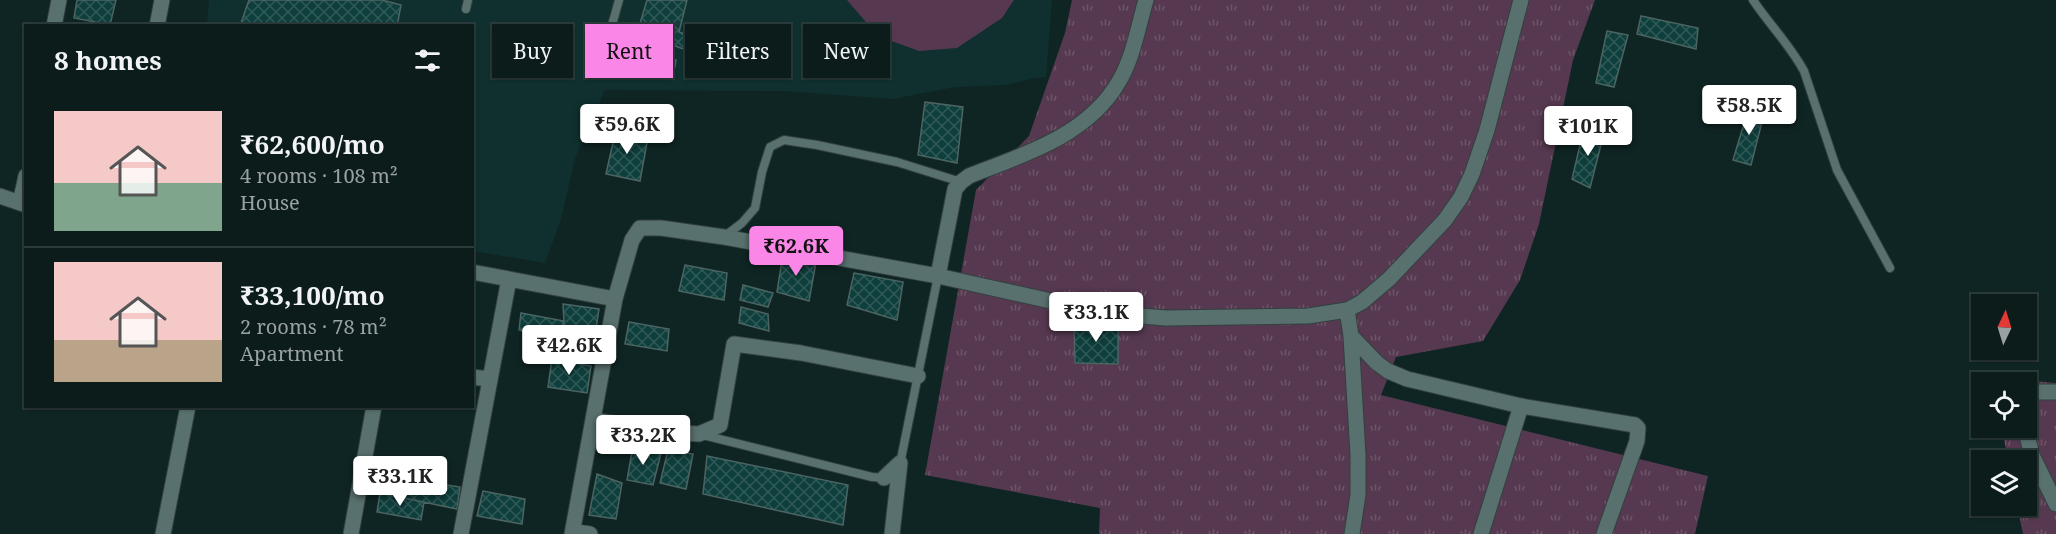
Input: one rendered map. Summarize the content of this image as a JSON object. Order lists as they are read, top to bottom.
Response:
{
  "north": "top",
  "page": {
    "chip": [
      "Buy",
      "Rent",
      "Filters",
      "New"
    ],
    "heading": "8 homes",
    "price": [
      "₹58.5K",
      "₹59.6K",
      "₹101K",
      "₹62.6K",
      "₹33.1K",
      "₹42.6K",
      "₹33.2K",
      "₹33.1K"
    ],
    "list": [
      {
        "name": "₹62,600/mo",
        "note": "4 rooms · 108 m² · House"
      },
      {
        "name": "₹33,100/mo",
        "note": "2 rooms · 78 m² · Apartment"
      }
    ]
  }
}
